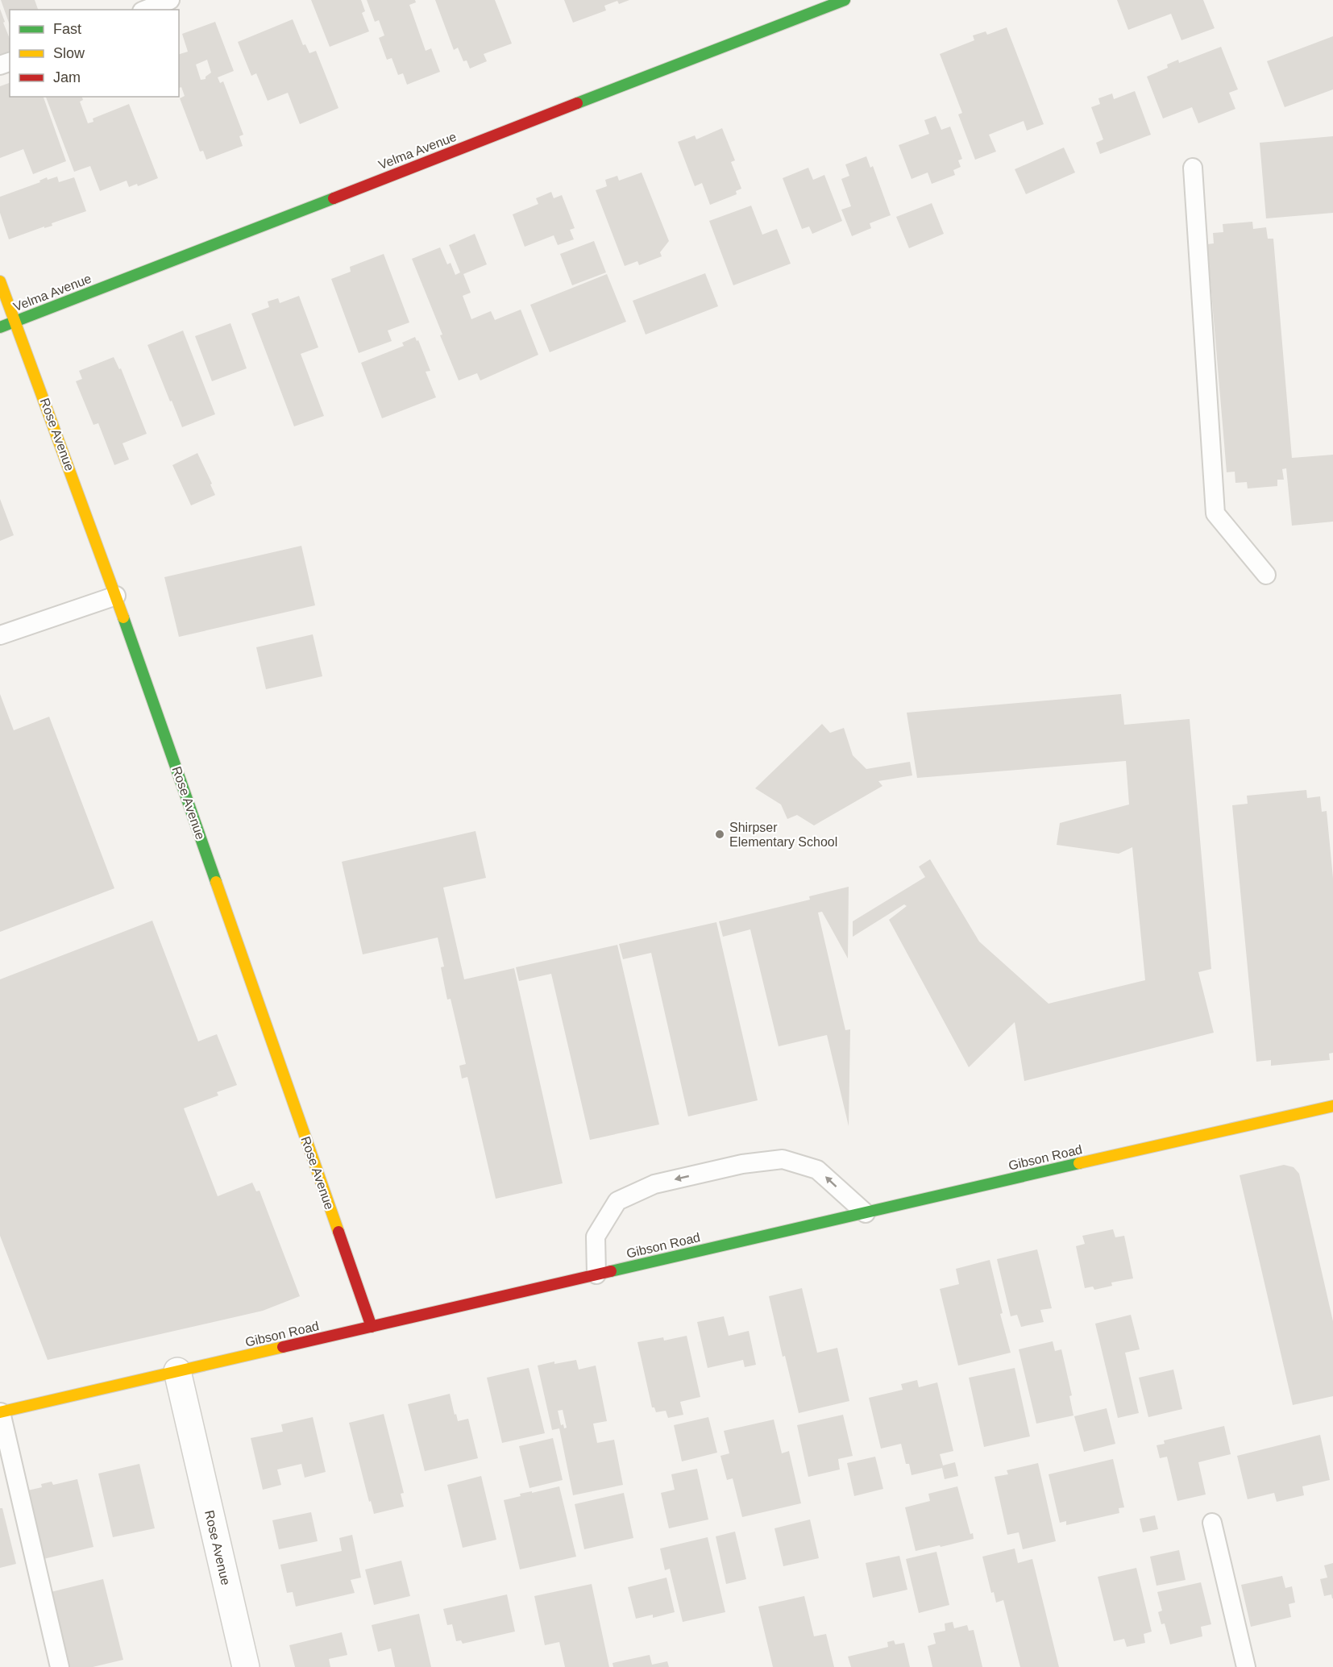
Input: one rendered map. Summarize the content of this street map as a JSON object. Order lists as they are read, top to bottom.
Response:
{
  "streets": {
    "street": ["Velma Avenue", "Rose Avenue", "Gibson Road"]
  },
  "crossings": [
    ["Velma Avenue", "Rose Avenue"],
    ["Rose Avenue", "Gibson Road"]
  ],
  "places": ["Shirpser Elementary School"],
  "legend": ["Fast", "Slow", "Jam"]
}
